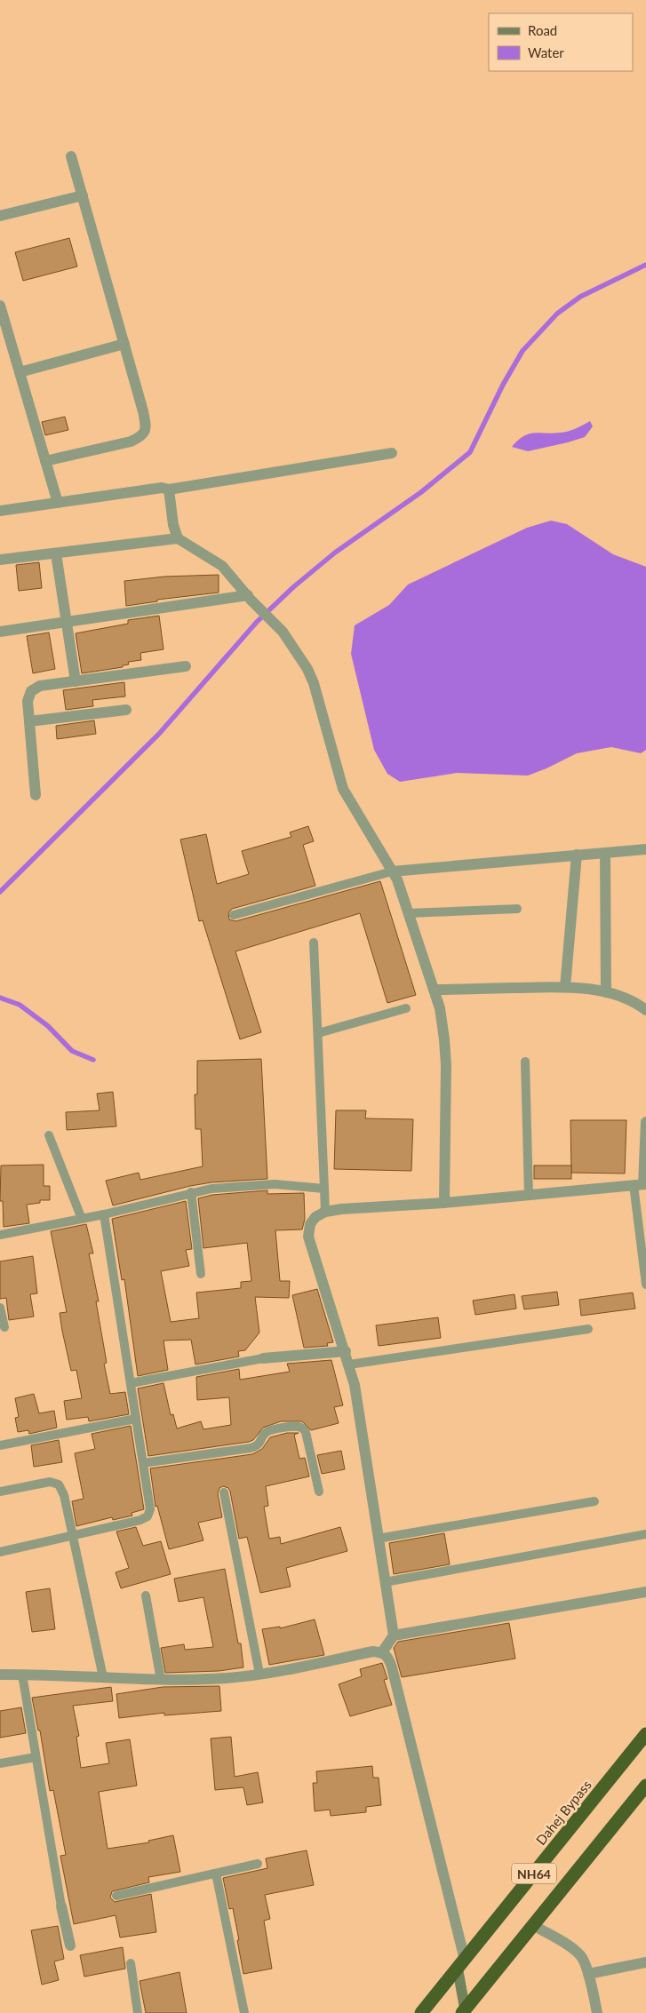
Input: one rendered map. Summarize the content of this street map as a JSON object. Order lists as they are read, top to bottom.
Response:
{
  "streets": {
    "highway": ["Dahej Bypass", "NH64"]
  },
  "legend": ["Road", "Water"]
}
